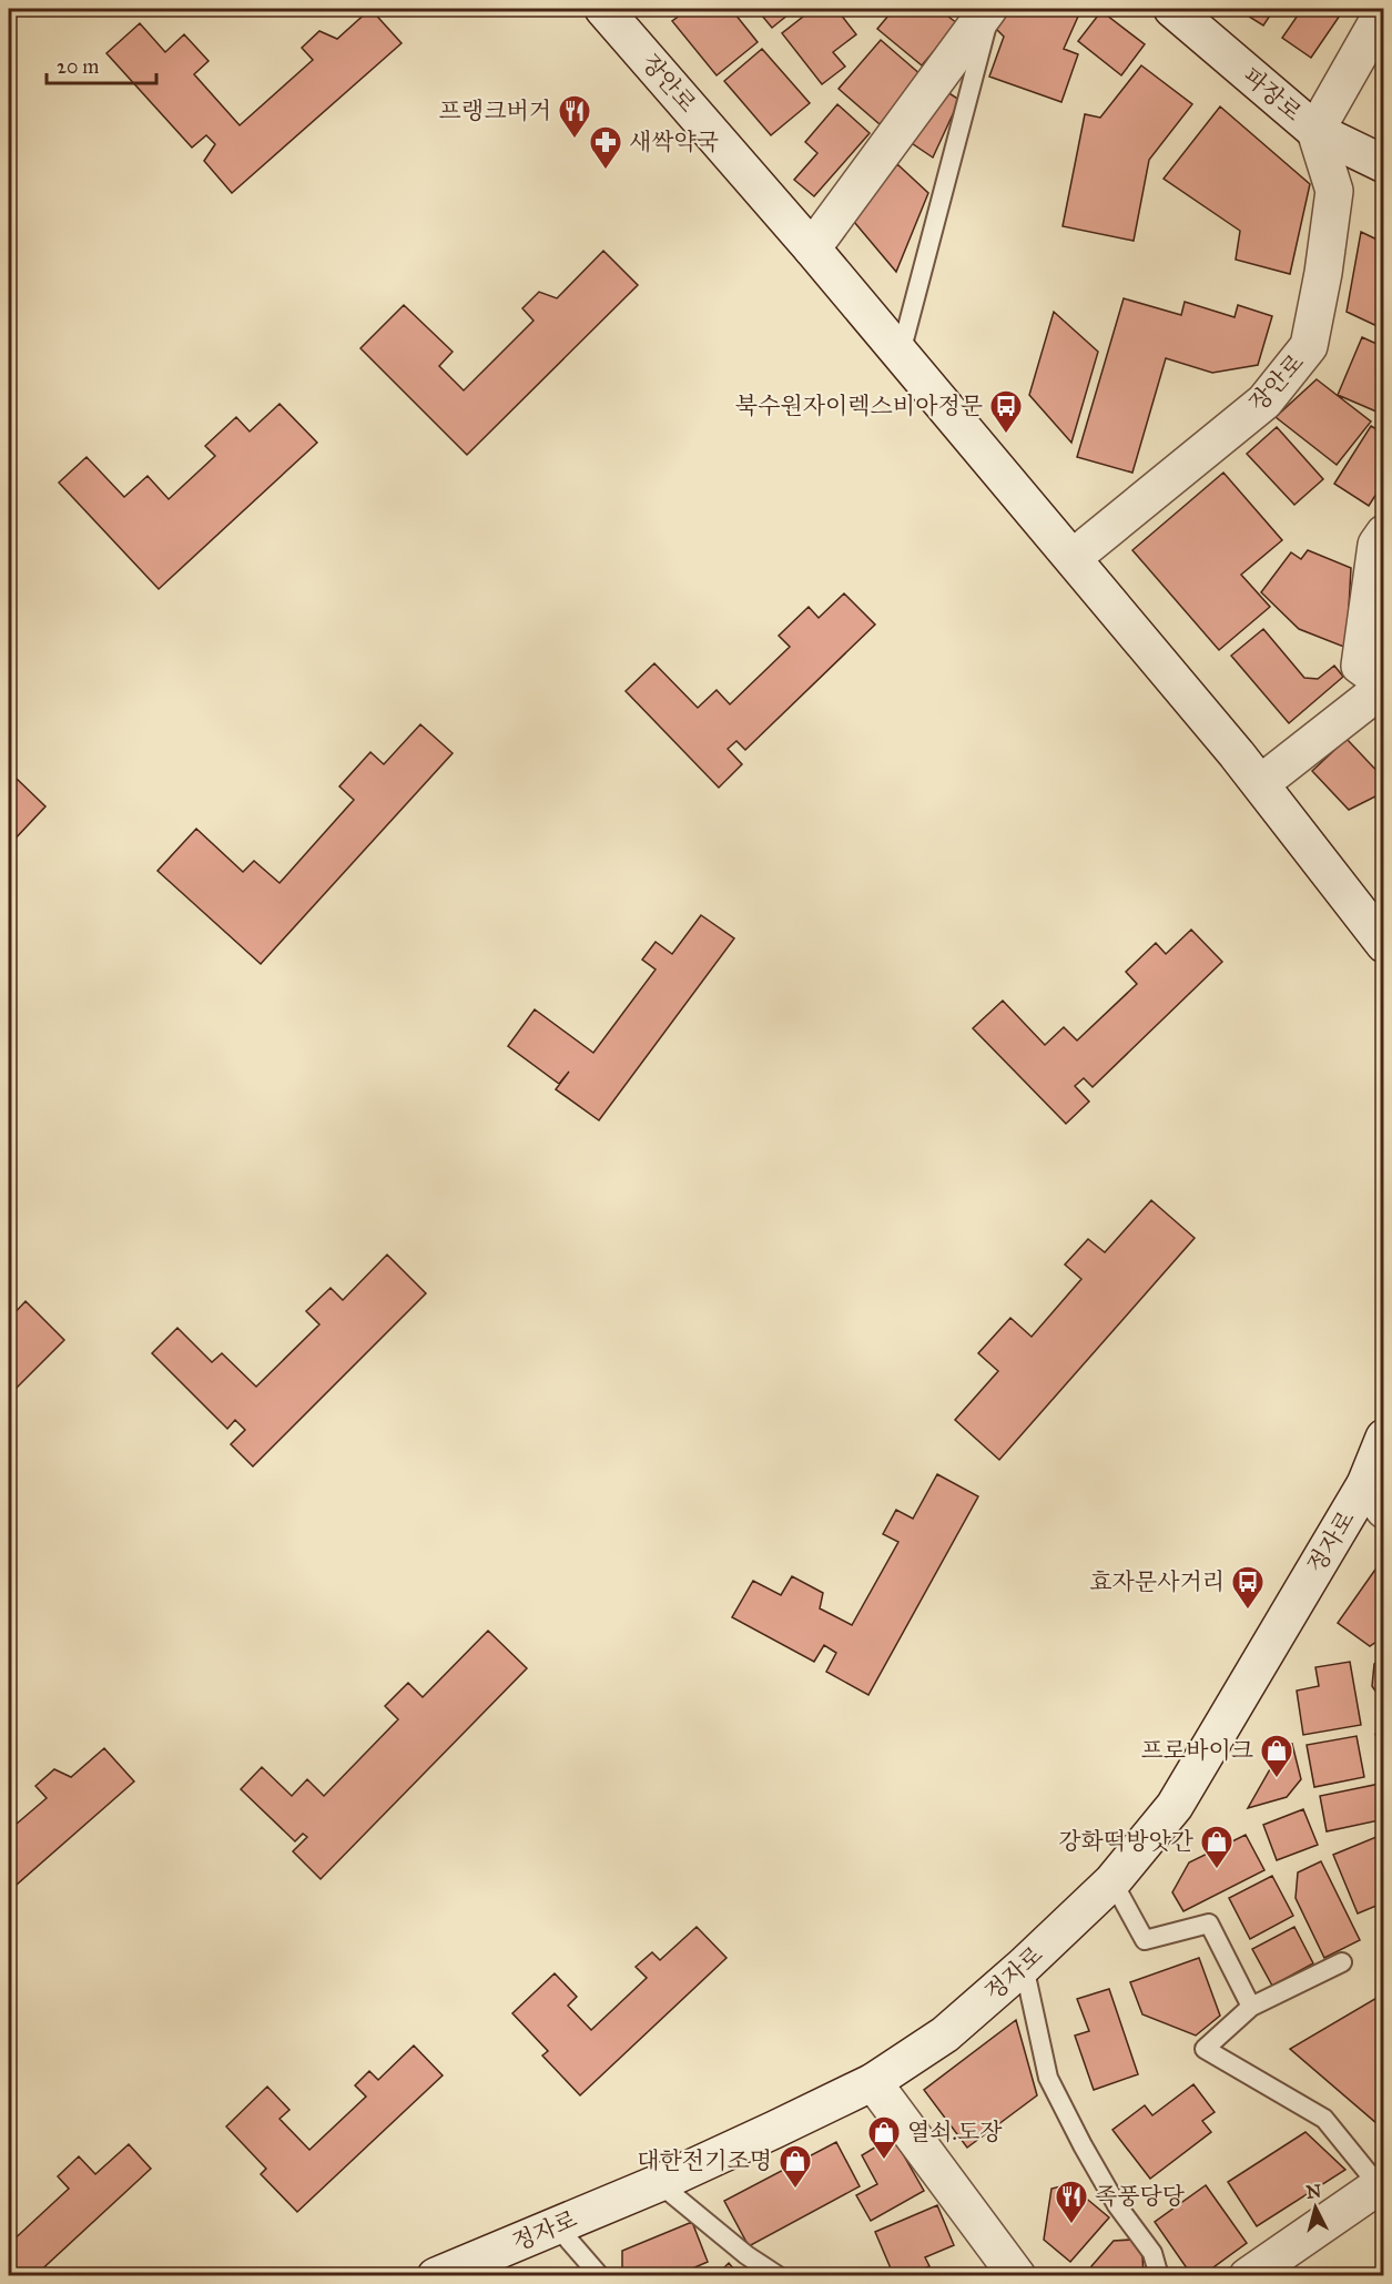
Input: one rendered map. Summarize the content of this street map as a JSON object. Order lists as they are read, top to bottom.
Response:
{
  "streets": {
    "street": ["장안로", "파장로", "정자로"]
  },
  "crossings": [
    ["장안로", "파장로"]
  ],
  "places": {
    "restaurant": ["프랭크버거", "족풍당당"],
    "pharmacy": ["새싹약국"],
    "bus stop": ["북수원자이렉스비아정문", "효자문사거리"],
    "shop": [
      "프로바이크",
      "강화떡방앗간",
      "열쇠.도장",
      "대한전기조명"
    ]
  },
  "scale_bar": "20 m",
  "north": "top"
}
